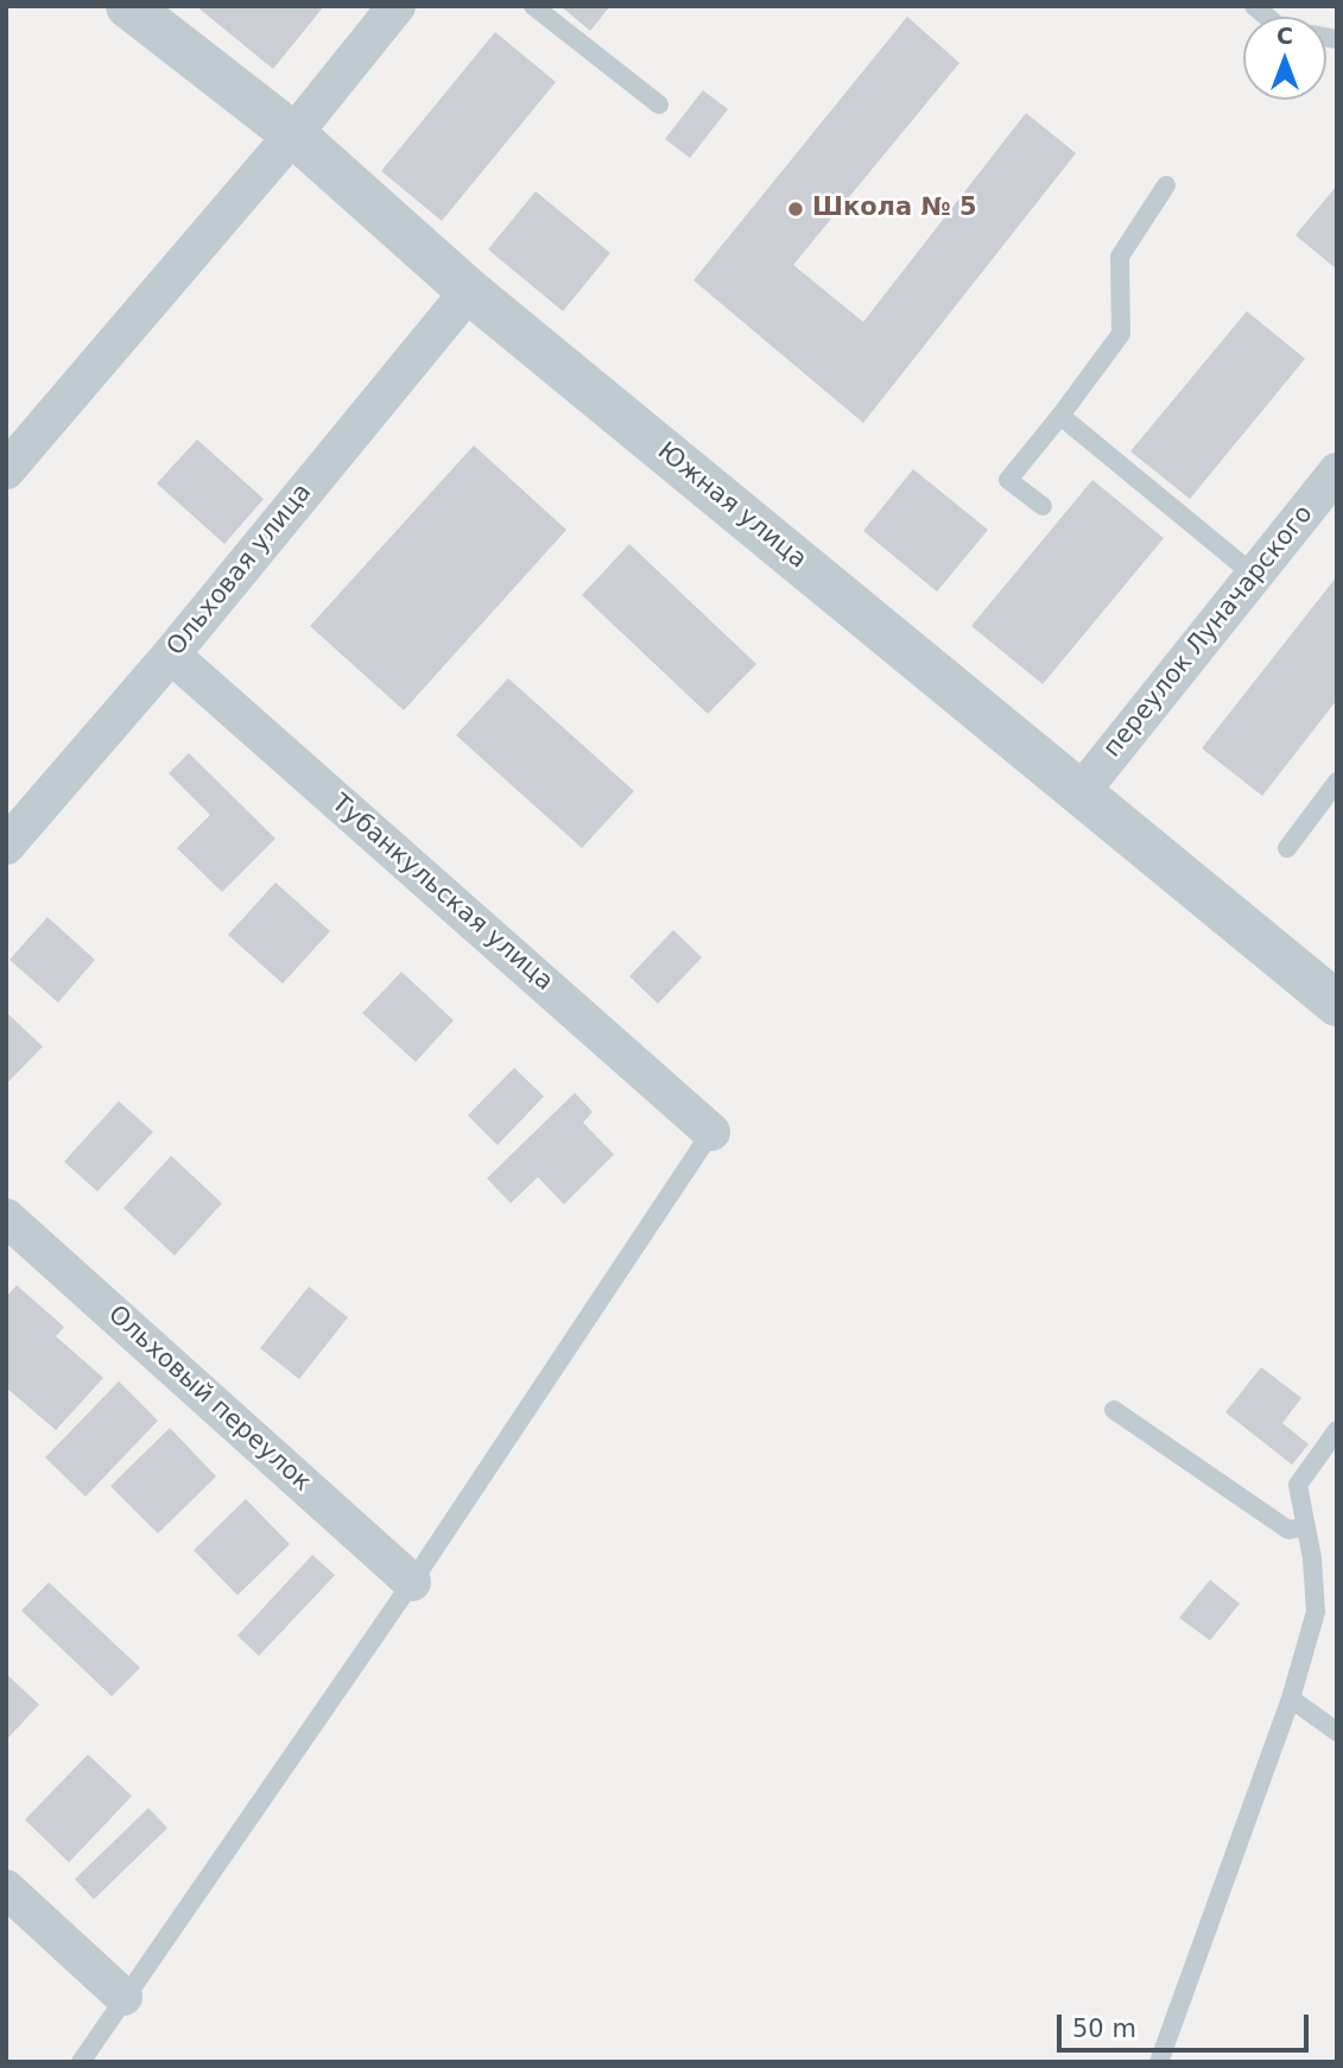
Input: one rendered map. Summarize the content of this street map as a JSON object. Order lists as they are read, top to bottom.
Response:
{
  "streets": {
    "street": [
      "Южная улица",
      "Ольховая улица",
      "переулок Луначарского",
      "Тубанкульская улица",
      "Ольховый переулок"
    ]
  },
  "crossings": [
    ["Южная улица", "Ольховая улица"],
    ["Южная улица", "переулок Луначарского"],
    ["Ольховая улица", "Тубанкульская улица"]
  ],
  "places": ["Школа № 5"],
  "scale_bar": "50 m",
  "north": "top"
}
